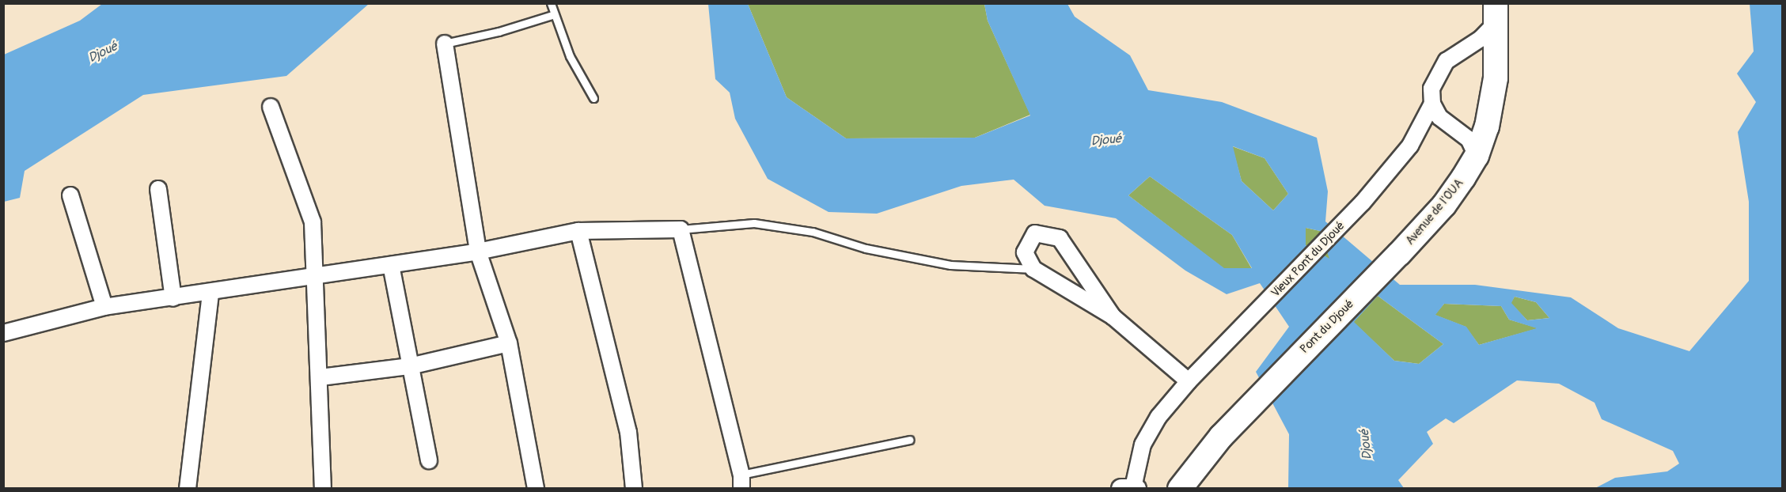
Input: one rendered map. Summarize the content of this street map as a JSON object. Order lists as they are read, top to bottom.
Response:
{
  "streets": {
    "main road": ["Avenue de l'OUA", "Pont du Djoué"],
    "street": ["Vieux Pont du Djoué"]
  },
  "crossings": [
    ["Avenue de l'OUA", "Vieux Pont du Djoué"],
    ["Avenue de l'OUA", "Pont du Djoué"]
  ],
  "water": ["Djoué"]
}
